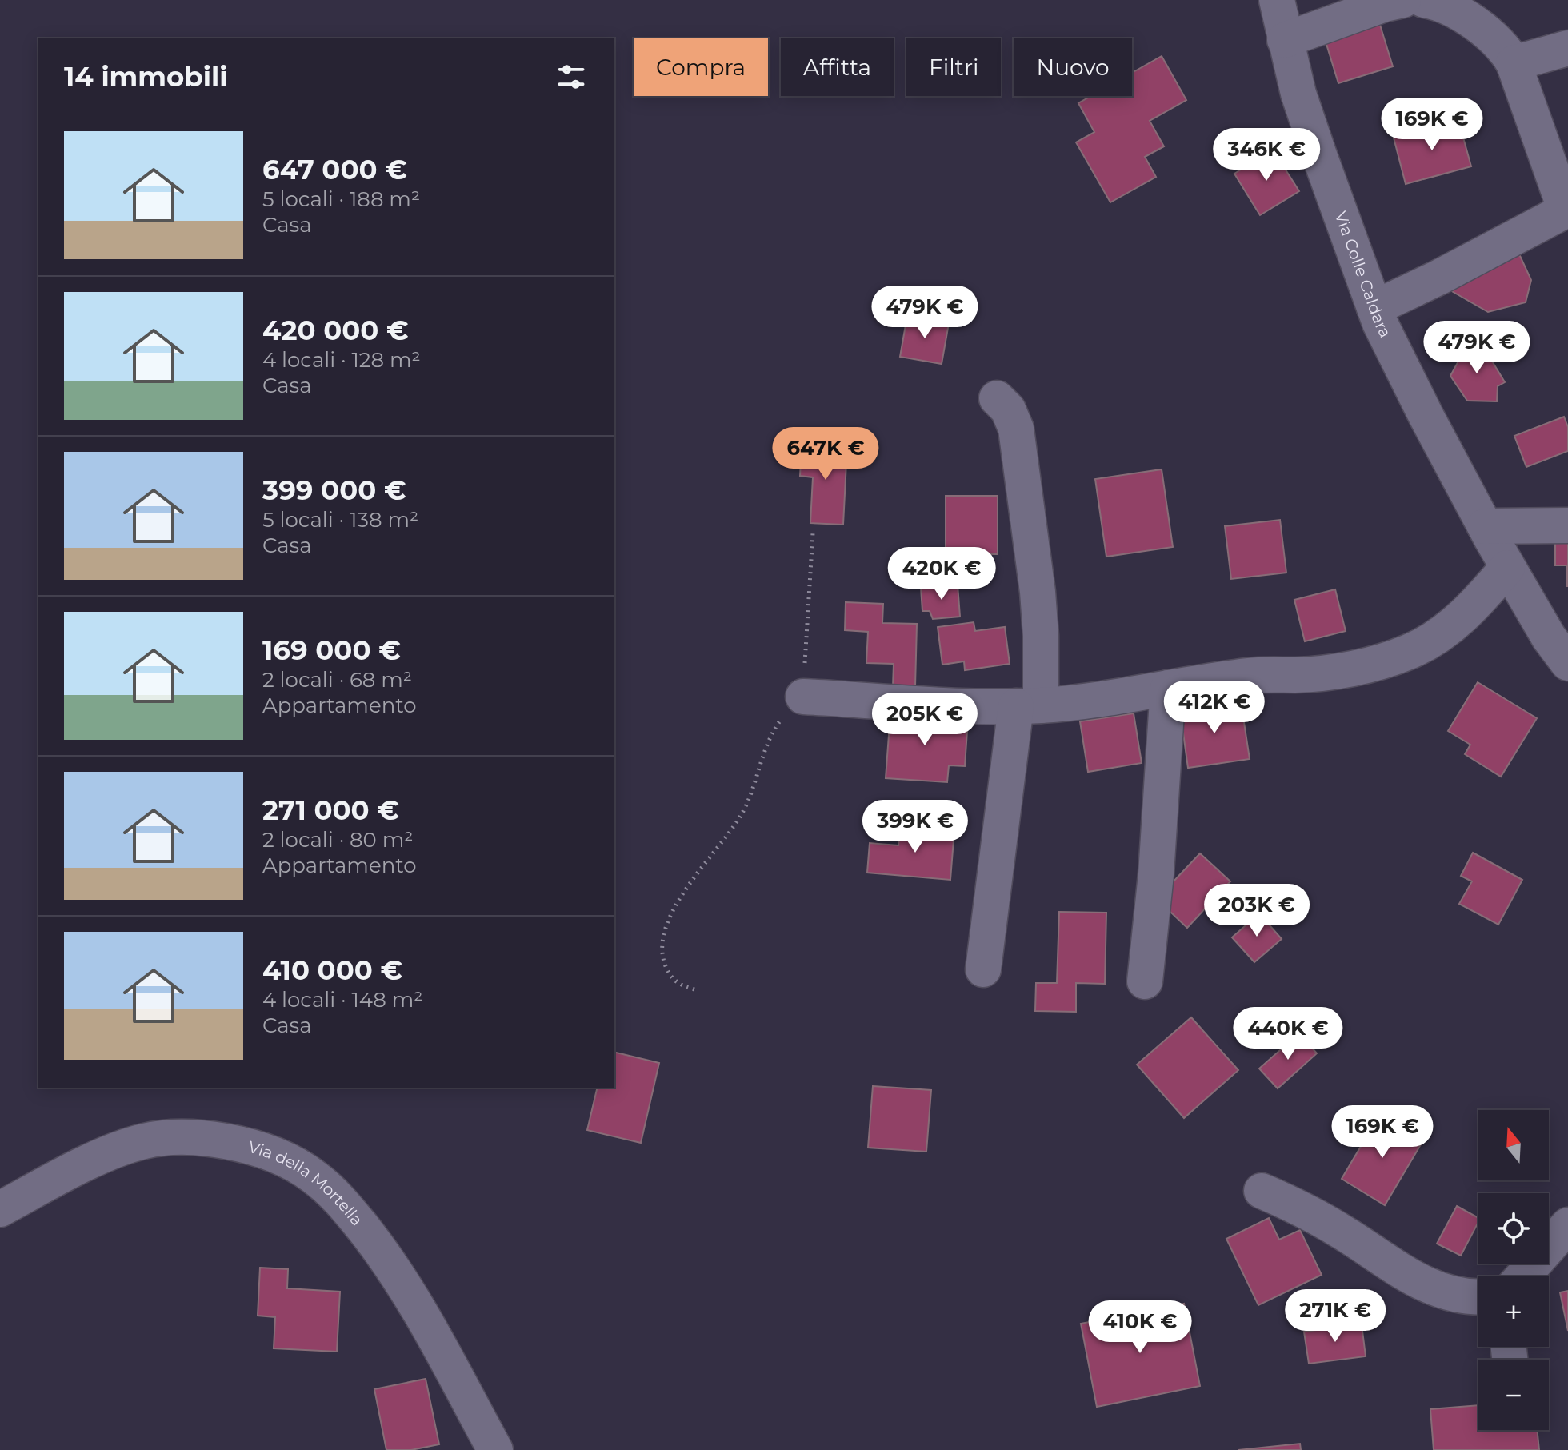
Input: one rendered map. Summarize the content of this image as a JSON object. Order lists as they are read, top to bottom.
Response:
{
  "streets": {
    "street": ["Via Colle Caldara", "Via della Mortella"]
  },
  "north": "top",
  "page": {
    "chip": [
      "Compra",
      "Affitta",
      "Filtri",
      "Nuovo"
    ],
    "heading": "14 immobili",
    "price": [
      "169K €",
      "346K €",
      "479K €",
      "479K €",
      "647K €",
      "420K €",
      "412K €",
      "205K €",
      "399K €",
      "203K €",
      "440K €",
      "169K €",
      "271K €",
      "410K €"
    ],
    "list": [
      {
        "name": "647 000 €",
        "note": "5 locali · 188 m² · Casa"
      },
      {
        "name": "420 000 €",
        "note": "4 locali · 128 m² · Casa"
      },
      {
        "name": "399 000 €",
        "note": "5 locali · 138 m² · Casa"
      },
      {
        "name": "169 000 €",
        "note": "2 locali · 68 m² · Appartamento"
      },
      {
        "name": "271 000 €",
        "note": "2 locali · 80 m² · Appartamento"
      },
      {
        "name": "410 000 €",
        "note": "4 locali · 148 m² · Casa"
      }
    ],
    "map_buttons": ["+", "−"]
  }
}
